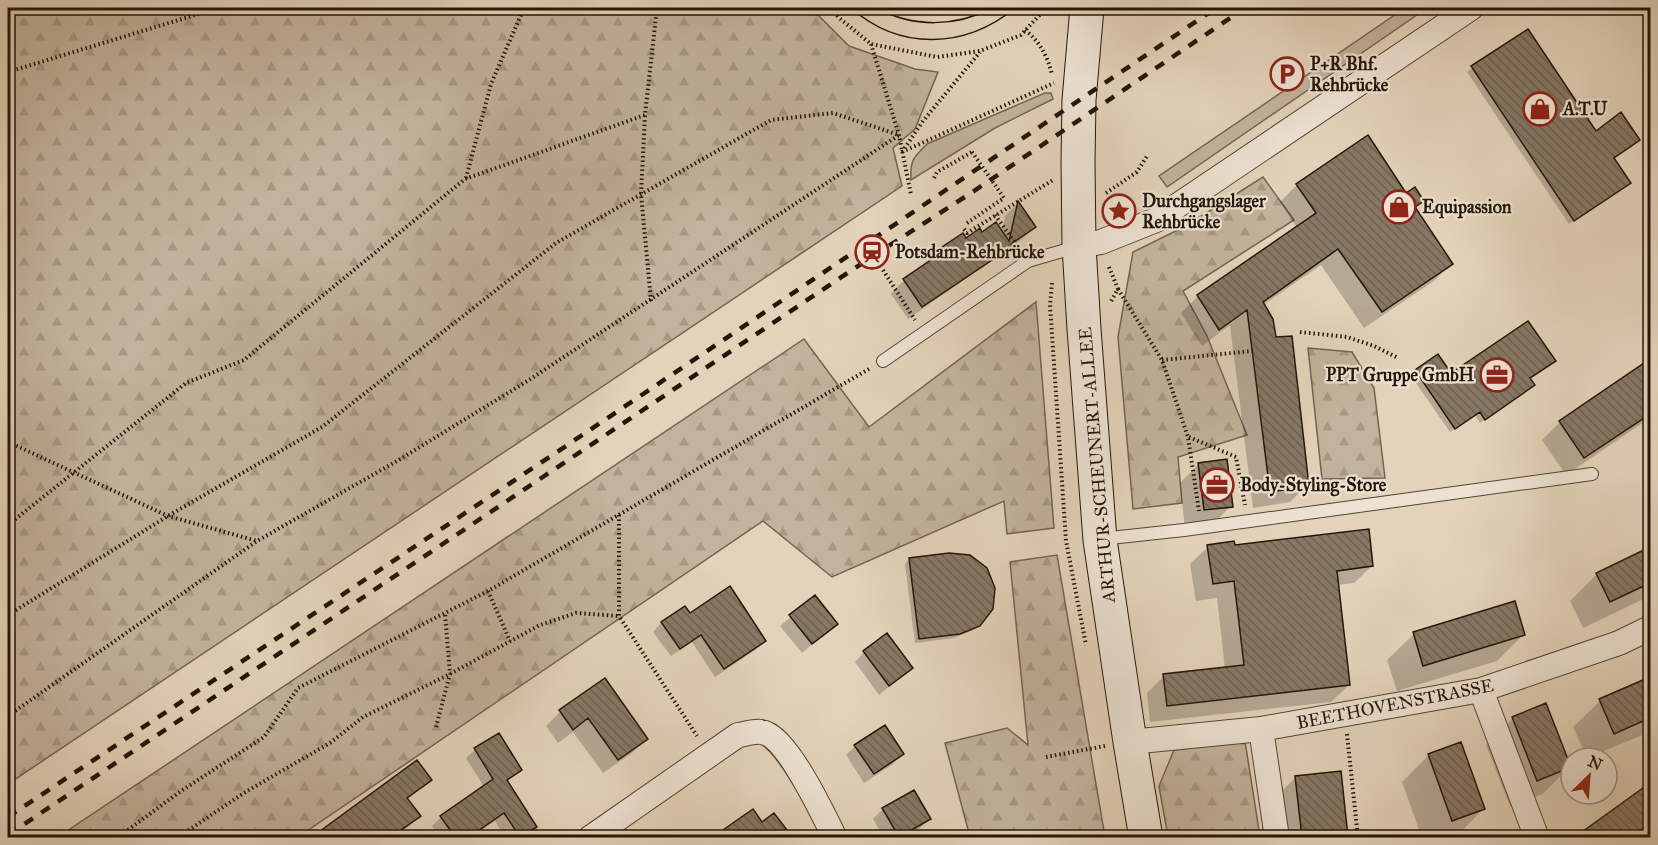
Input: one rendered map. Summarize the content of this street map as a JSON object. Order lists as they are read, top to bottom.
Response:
{
  "streets": {
    "main road": ["ARTHUR-SCHEUNERT-ALLEE"],
    "street": ["BEETHOVENSTRASSE"]
  },
  "crossings": [
    ["ARTHUR-SCHEUNERT-ALLEE", "BEETHOVENSTRASSE"]
  ],
  "places": {
    "parking": ["P+R Bhf. Rehbrücke"],
    "shop": ["A.T.U", "Equipassion"],
    "place": ["Durchgangslager Rehbrücke"],
    "station": ["Potsdam-Rehbrücke"],
    "office": ["PPT Gruppe GmbH", "Body-Styling-Store"]
  },
  "north": "top right"
}
